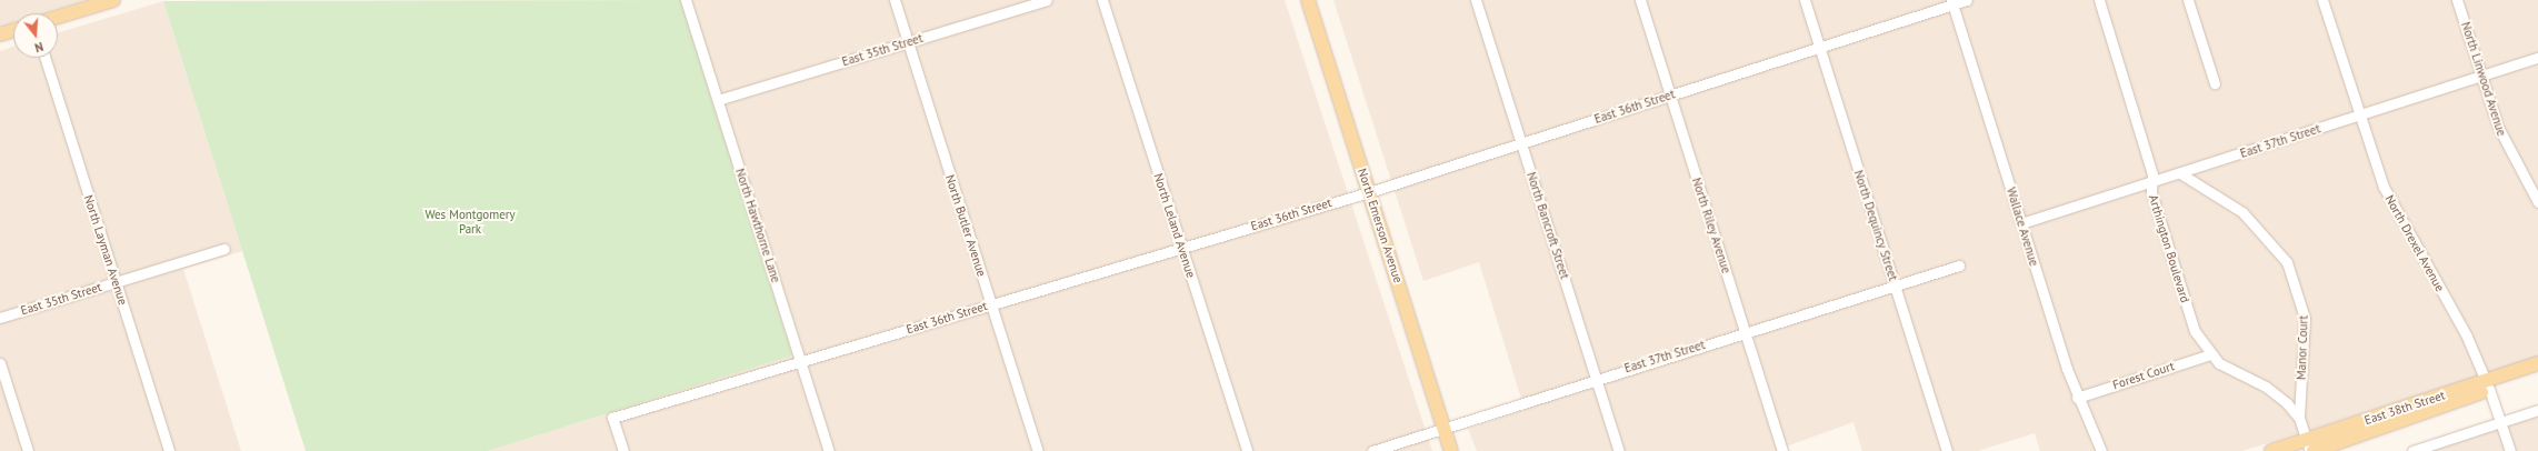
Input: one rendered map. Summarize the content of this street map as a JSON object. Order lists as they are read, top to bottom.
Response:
{
  "streets": {
    "main road": ["North Emerson Avenue", "East 38th Street"],
    "street": [
      "East 35th Street",
      "North Linwood Avenue",
      "East 36th Street",
      "East 37th Street",
      "North Hawthorne Lane",
      "North Butler Avenue",
      "North Leland Avenue",
      "North Bancroft Street",
      "North Riley Avenue",
      "North Dequincy Street",
      "Wallace Avenue",
      "North Drexel Avenue",
      "Arthington Boulevard",
      "North Layman Avenue",
      "Manor Court",
      "Forest Court"
    ]
  },
  "crossings": [
    ["East 35th Street", "North Hawthorne Lane"],
    ["East 35th Street", "North Butler Avenue"],
    ["East 35th Street", "North Layman Avenue"],
    ["North Linwood Avenue", "East 37th Street"],
    ["East 36th Street", "North Hawthorne Lane"],
    ["East 36th Street", "North Butler Avenue"],
    ["East 36th Street", "North Leland Avenue"],
    ["East 36th Street", "North Emerson Avenue"],
    ["East 36th Street", "North Bancroft Street"],
    ["East 36th Street", "North Riley Avenue"],
    ["East 36th Street", "North Dequincy Street"],
    ["East 36th Street", "Wallace Avenue"],
    ["East 37th Street", "North Emerson Avenue"],
    ["East 37th Street", "North Bancroft Street"],
    ["East 37th Street", "North Riley Avenue"],
    ["East 37th Street", "North Dequincy Street"],
    ["East 37th Street", "Wallace Avenue"],
    ["East 37th Street", "North Drexel Avenue"],
    ["East 37th Street", "Arthington Boulevard"],
    ["East 37th Street", "Manor Court"],
    ["Wallace Avenue", "Forest Court"],
    ["North Drexel Avenue", "East 38th Street"],
    ["Arthington Boulevard", "Manor Court"],
    ["Arthington Boulevard", "Forest Court"],
    ["Arthington Boulevard", "East 38th Street"]
  ],
  "parks": ["Wes Montgomery Park"],
  "north": "bottom"
}
